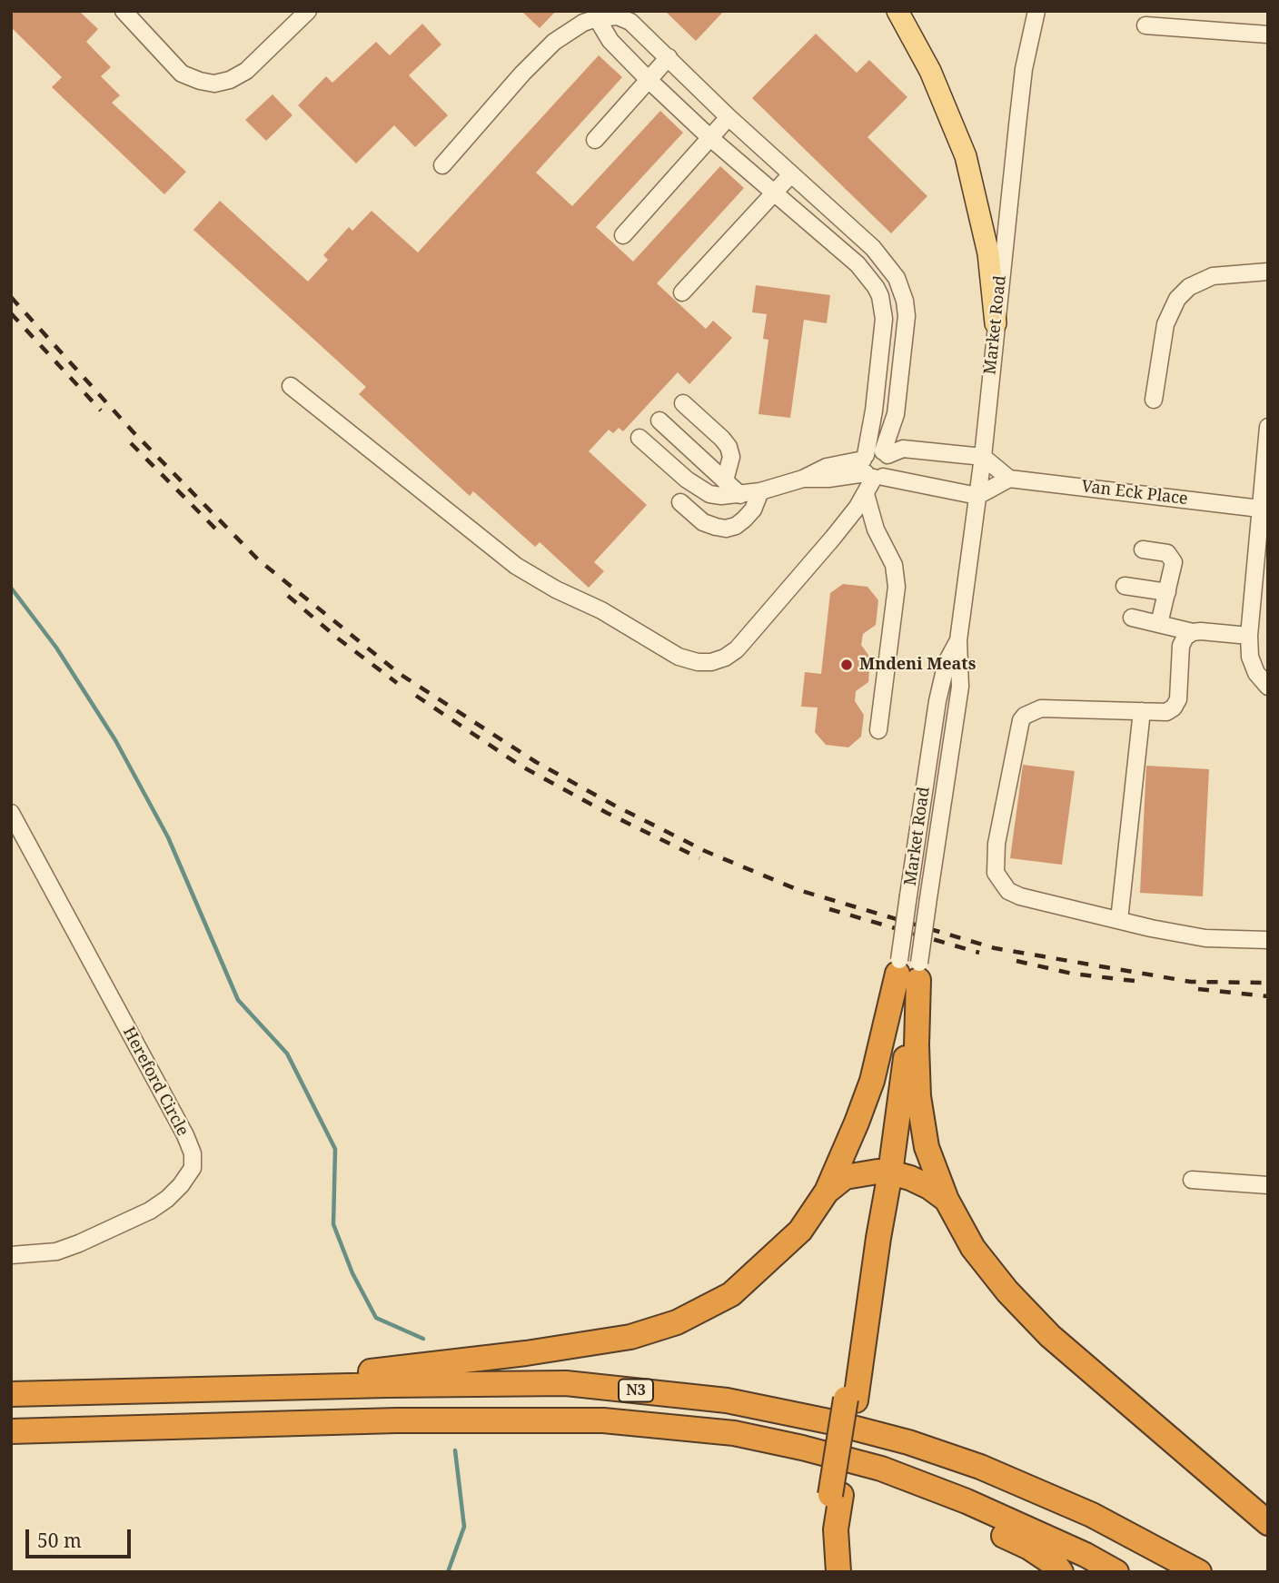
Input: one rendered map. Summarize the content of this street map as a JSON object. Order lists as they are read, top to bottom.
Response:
{
  "streets": {
    "highway": ["N3"],
    "street": ["Market Road", "Van Eck Place", "Hereford Circle"]
  },
  "places": ["Mndeni Meats"],
  "scale_bar": "50 m"
}
